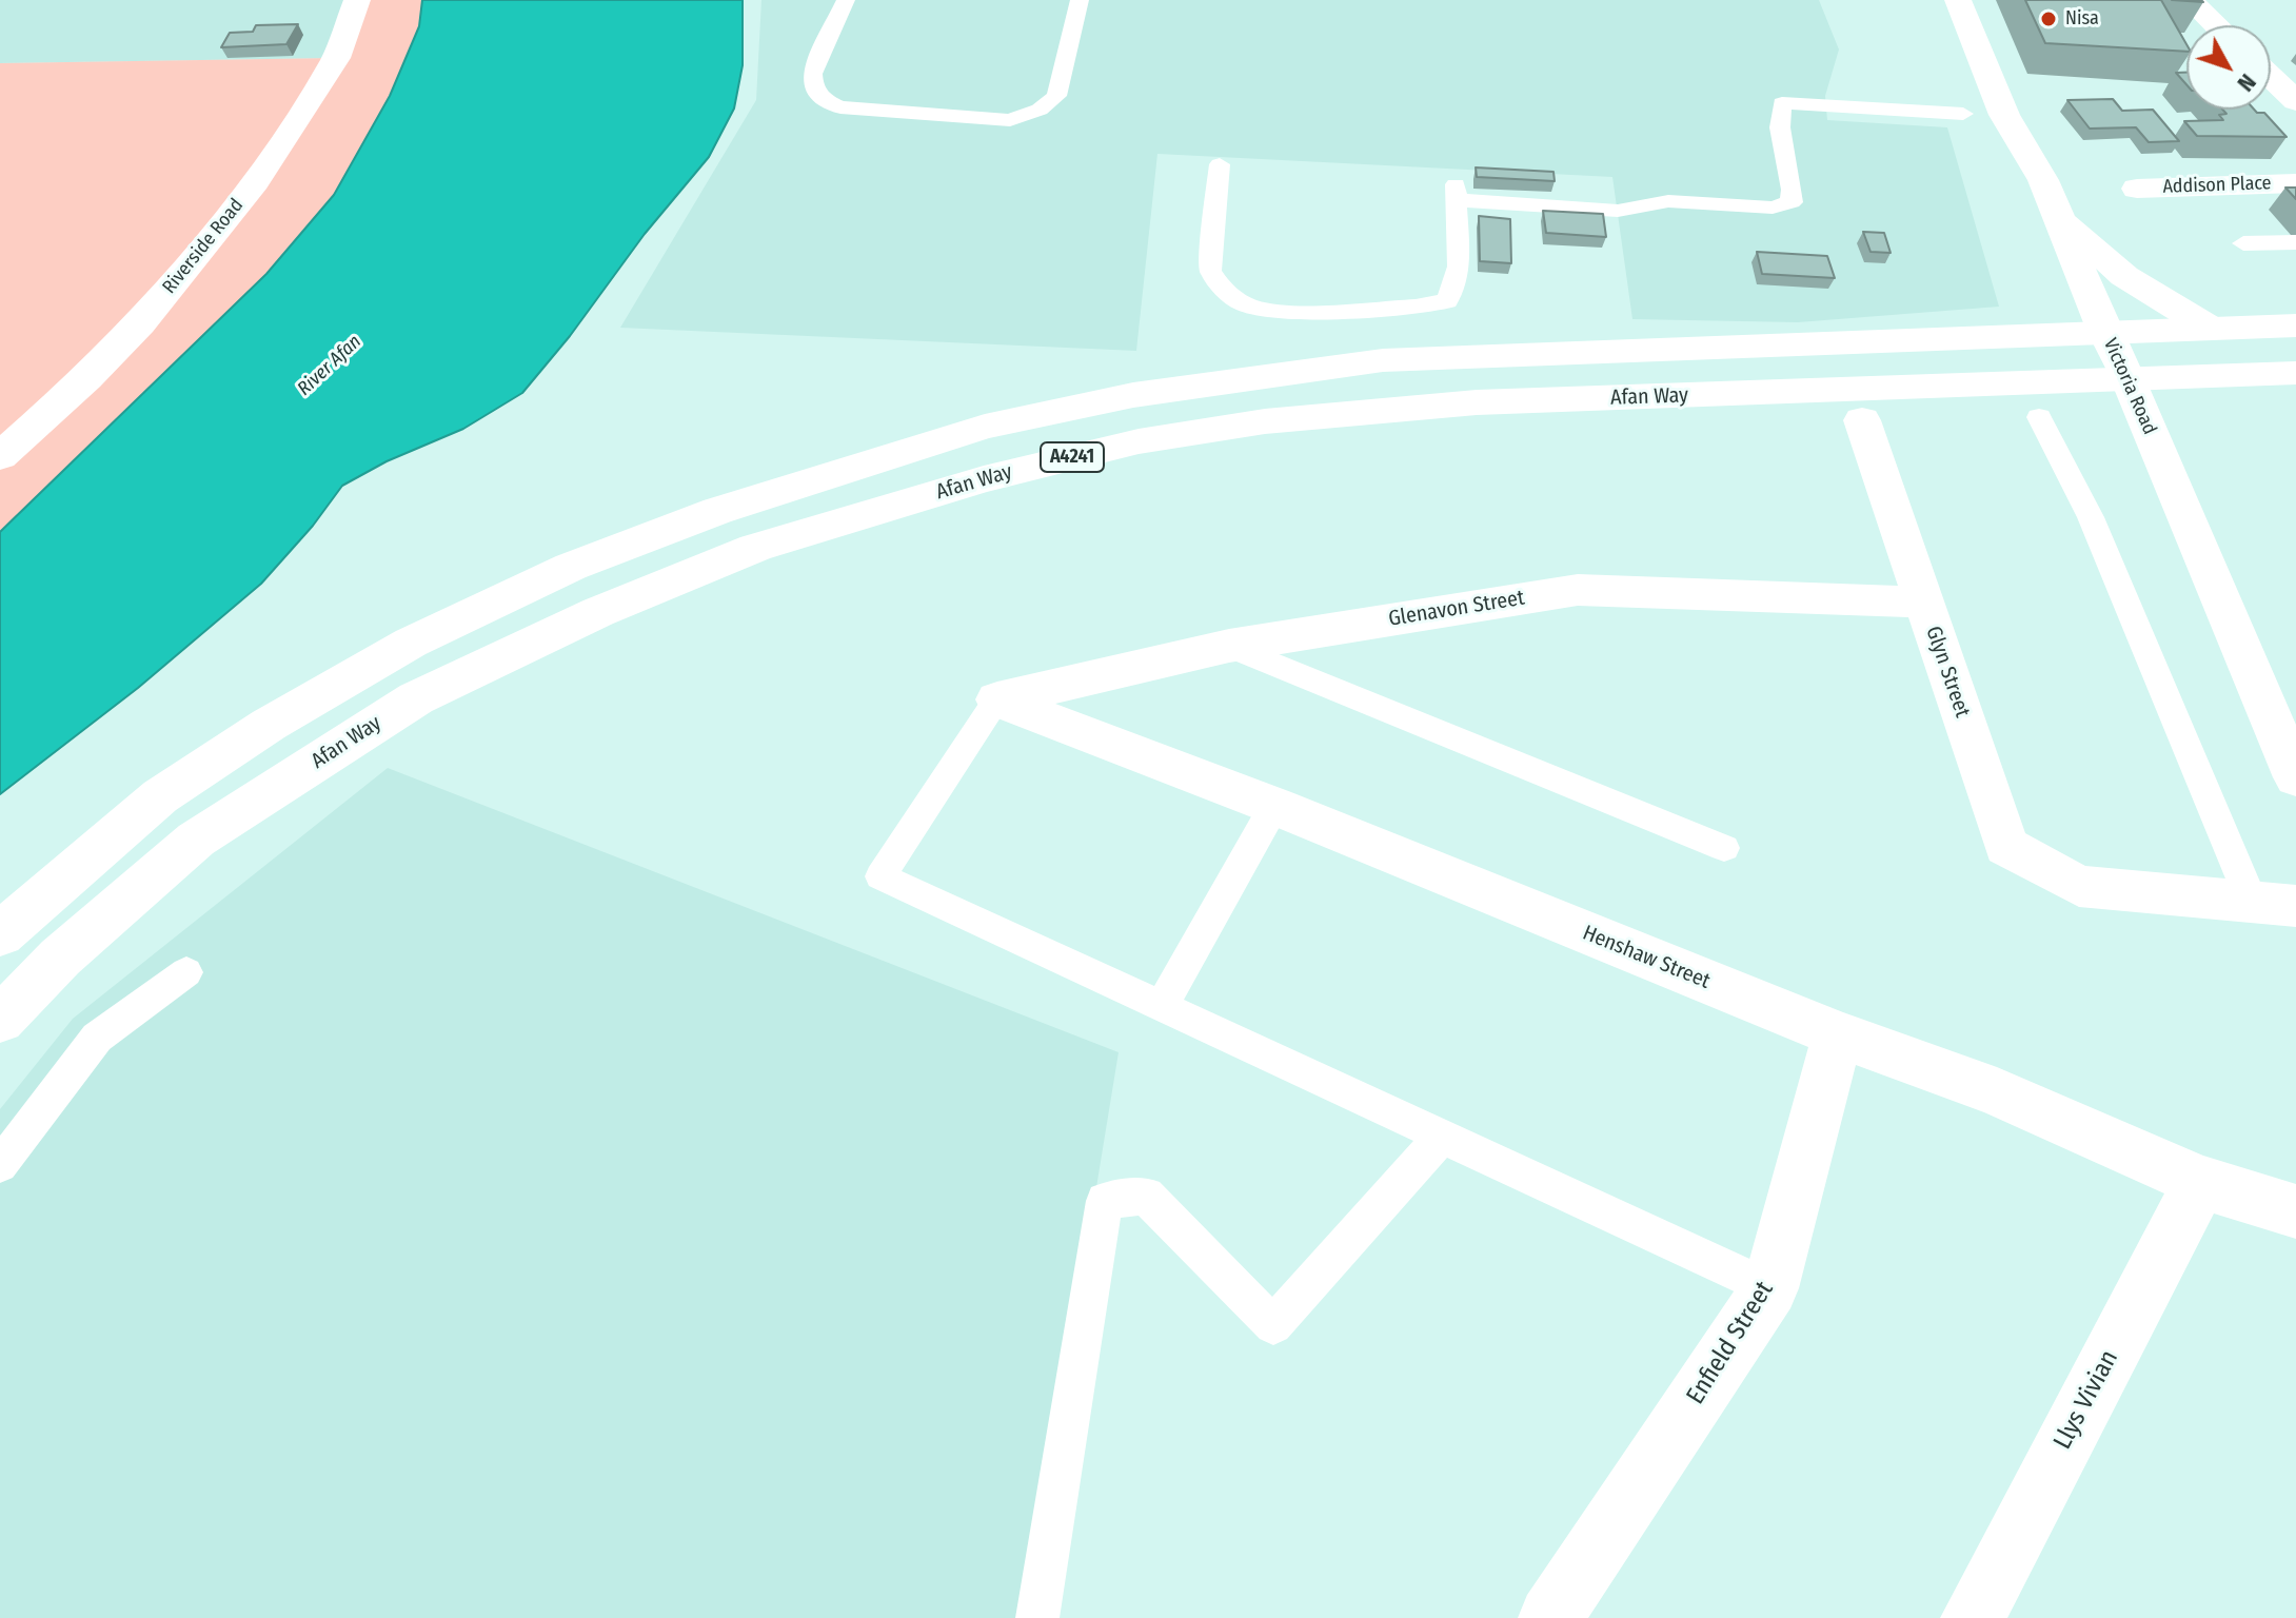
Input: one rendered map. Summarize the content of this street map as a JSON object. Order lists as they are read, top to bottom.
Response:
{
  "streets": {
    "street": [
      "Addison Place",
      "Riverside Road",
      "Victoria Road",
      "Afan Way",
      "A4241",
      "Glenavon Street",
      "Glyn Street",
      "Henshaw Street",
      "Enfield Street",
      "Llys Vivian"
    ]
  },
  "crossings": [
    ["Victoria Road", "Afan Way"],
    ["Victoria Road", "A4241"],
    ["Glenavon Street", "Glyn Street"],
    ["Glenavon Street", "Henshaw Street"],
    ["Henshaw Street", "Enfield Street"],
    ["Henshaw Street", "Llys Vivian"]
  ],
  "water": ["River Afan"],
  "places": ["Nisa"],
  "north": "bottom right"
}
